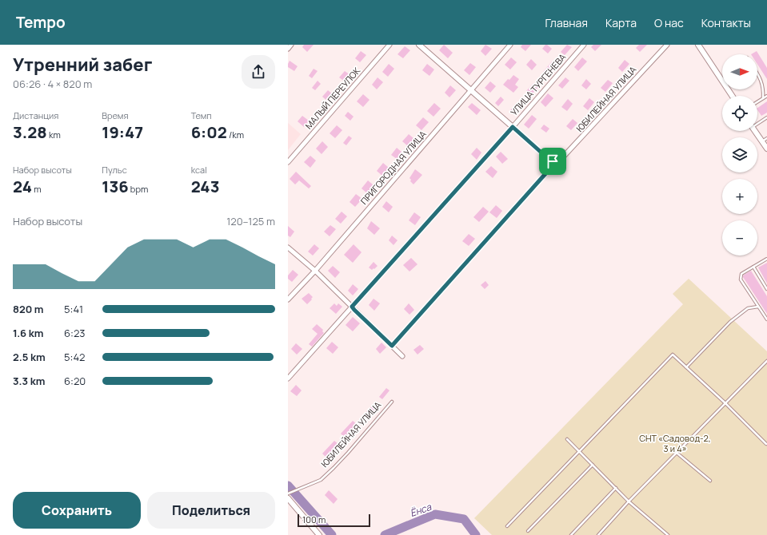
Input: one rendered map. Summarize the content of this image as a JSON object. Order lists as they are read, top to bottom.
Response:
{
  "streets": {
    "street": [
      "УЛИЦА ТУРГЕНЕВА",
      "МАЛЫЙ ПЕРЕУЛОК",
      "ЮБИЛЕЙНАЯ УЛИЦА",
      "ПРИГОРОДНАЯ УЛИЦА"
    ]
  },
  "water": ["Ёнса"],
  "parks": ["СНТ «Садовод-2, 3 и 4»"],
  "scale_bar": "100 m",
  "north": "right",
  "page": {
    "header": "Tempo",
    "nav": [
      "Главная",
      "Карта",
      "О нас",
      "Контакты"
    ],
    "heading": ["Утренний забег", "06:26 · 4 × 820 m"],
    "map_buttons": ["+", "−"],
    "stats": [
      ["Дистанция", "3.28 km"],
      ["Время", "19:47"],
      ["Темп", "6:02 /km"],
      ["Набор высоты", "24 m"],
      ["Пульс", "136 bpm"],
      ["kcal", "243"]
    ],
    "chart": ["Набор высоты", "120–125 m"],
    "list": [
      {
        "name": "820 m",
        "note": "5:41"
      },
      {
        "name": "1.6 km",
        "note": "6:23"
      },
      {
        "name": "2.5 km",
        "note": "5:42"
      },
      {
        "name": "3.3 km",
        "note": "6:20"
      }
    ],
    "buttons": ["Сохранить", "Поделиться"],
    "scale": "100 m"
  }
}
